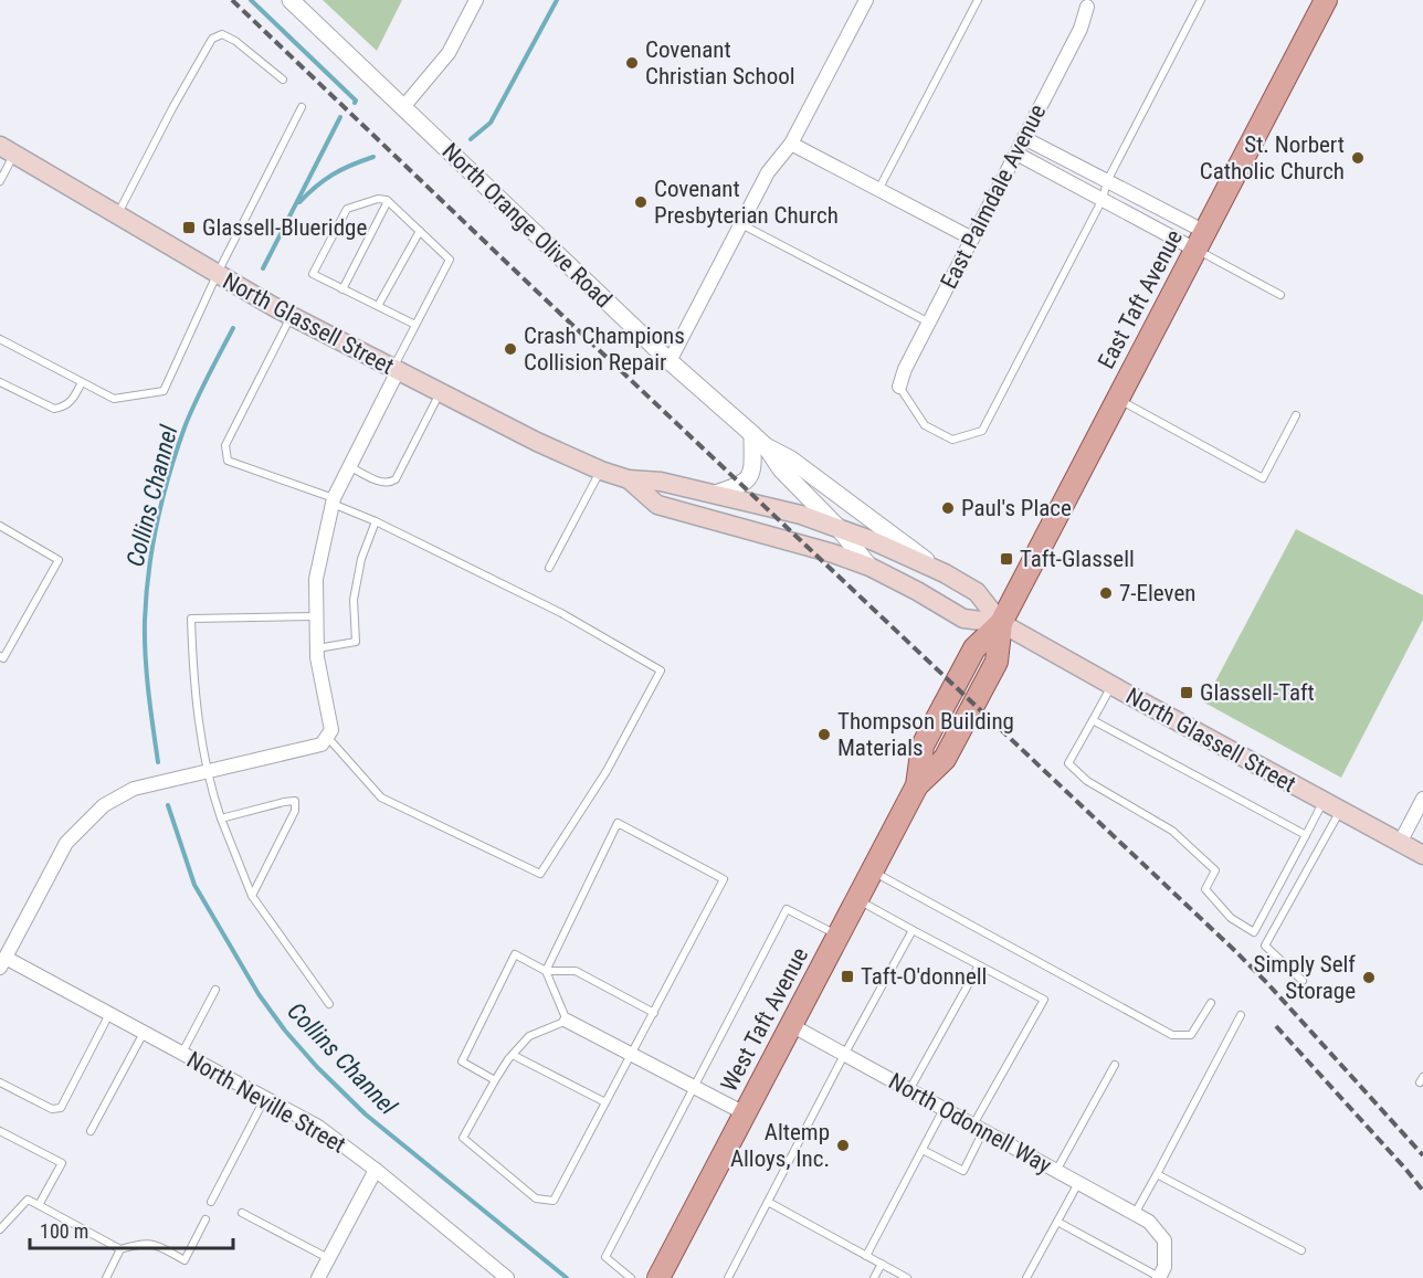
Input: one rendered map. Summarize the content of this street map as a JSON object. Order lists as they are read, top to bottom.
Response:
{
  "streets": {
    "main road": ["East Taft Avenue", "North Glassell Street", "West Taft Avenue"],
    "street": [
      "East Palmdale Avenue",
      "North Orange Olive Road",
      "North Neville Street",
      "North Odonnell Way"
    ]
  },
  "crossings": [
    ["North Orange Olive Road", "North Glassell Street"],
    ["East Taft Avenue", "North Glassell Street"],
    ["East Taft Avenue", "West Taft Avenue"],
    ["North Glassell Street", "West Taft Avenue"],
    ["West Taft Avenue", "North Odonnell Way"]
  ],
  "water": ["Collins Channel"],
  "places": {
    "other": [
      "Covenant Christian School",
      "St. Norbert Catholic Church",
      "Covenant Presbyterian Church",
      "Crash Champions Collision Repair",
      "Paul's Place",
      "7-Eleven",
      "Thompson Building Materials",
      "Simply Self Storage",
      "Altemp Alloys, Inc."
    ],
    "transit": [
      "Glassell-Blueridge",
      "Taft-Glassell",
      "Glassell-Taft",
      "Taft-O'donnell"
    ]
  },
  "scale_bar": "100 m"
}
